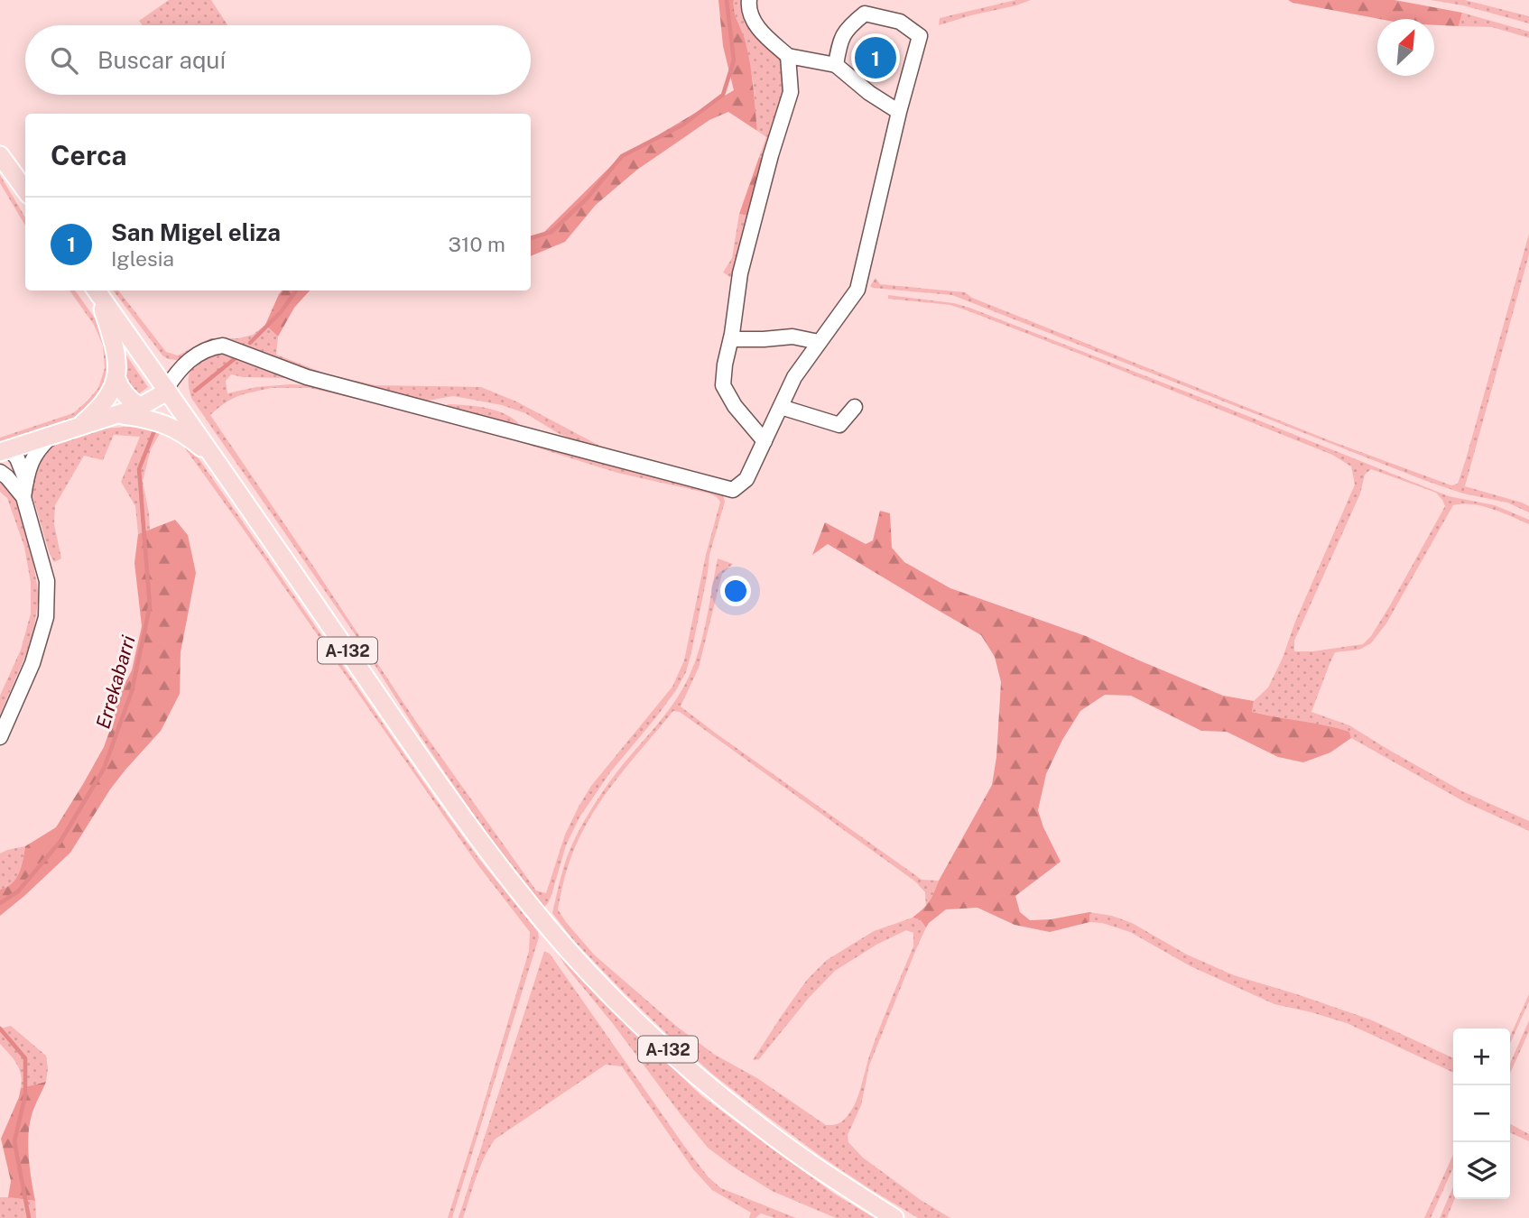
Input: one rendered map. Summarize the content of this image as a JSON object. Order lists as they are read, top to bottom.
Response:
{
  "streets": {
    "main road": ["A-132"]
  },
  "water": ["Errekabarri"],
  "north": "top right",
  "page": {
    "search": "Buscar aquí",
    "pins": "1",
    "heading": "Cerca",
    "list": [
      {
        "mark": "1",
        "name": "San Migel eliza",
        "note": "Iglesia",
        "value": "310 m"
      }
    ],
    "map_buttons": ["+", "−"]
  }
}
